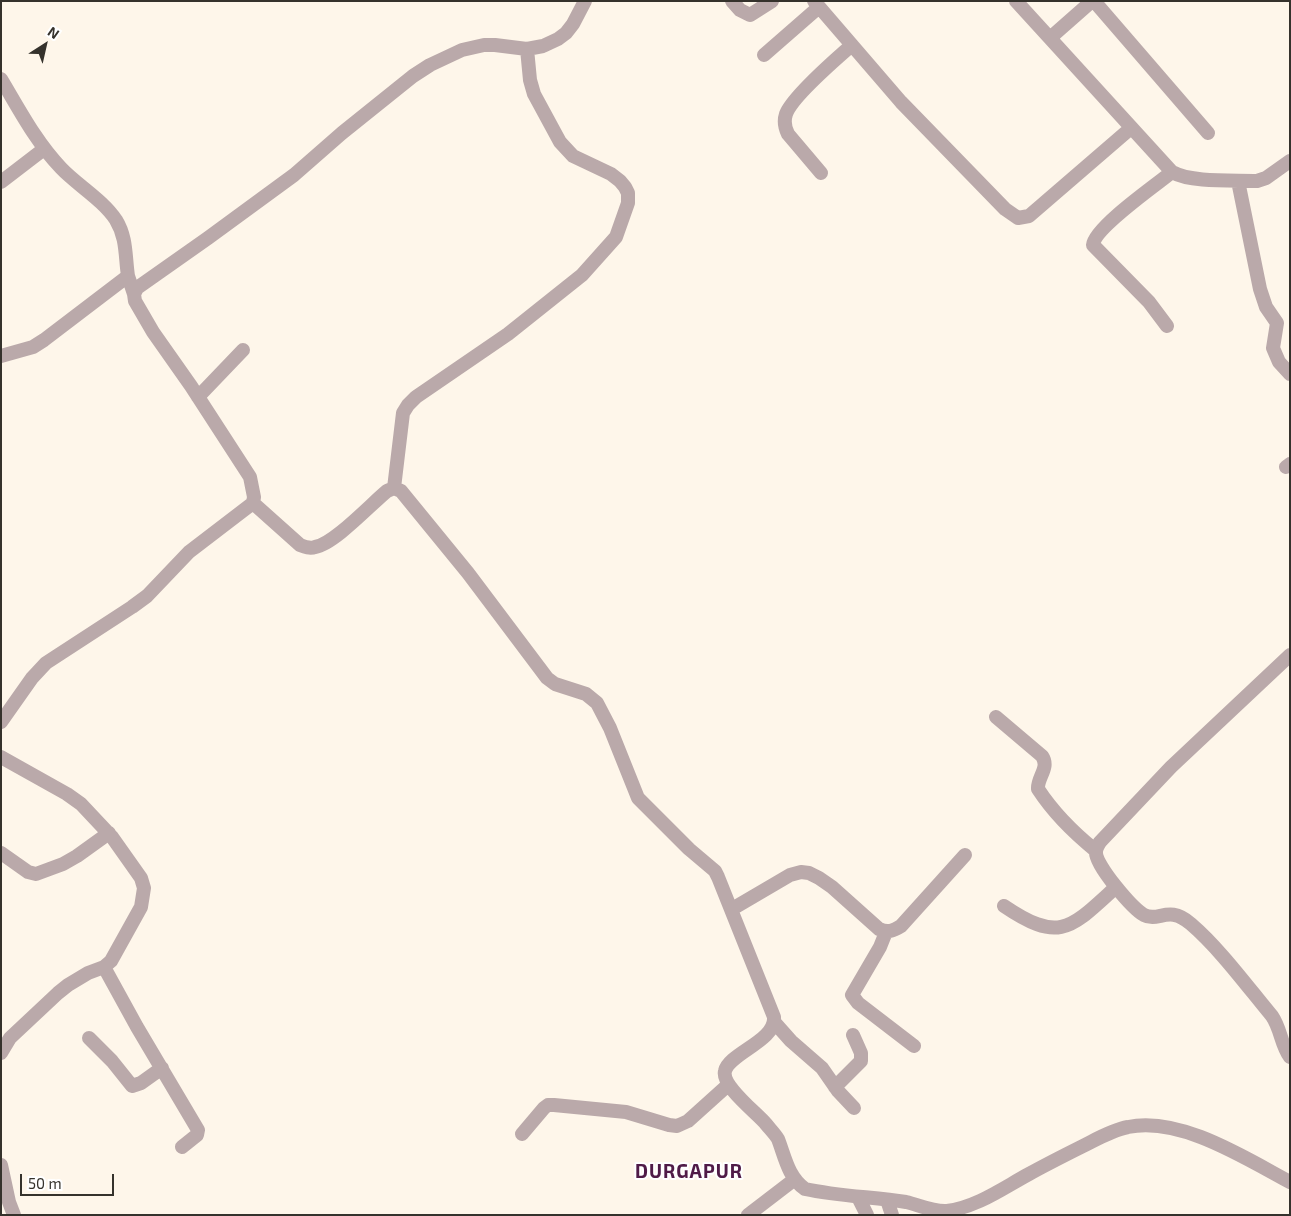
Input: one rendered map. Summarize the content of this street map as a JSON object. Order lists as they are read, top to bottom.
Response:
{
  "districts": ["DURGAPUR"],
  "scale_bar": "50 m",
  "north": "top right"
}
